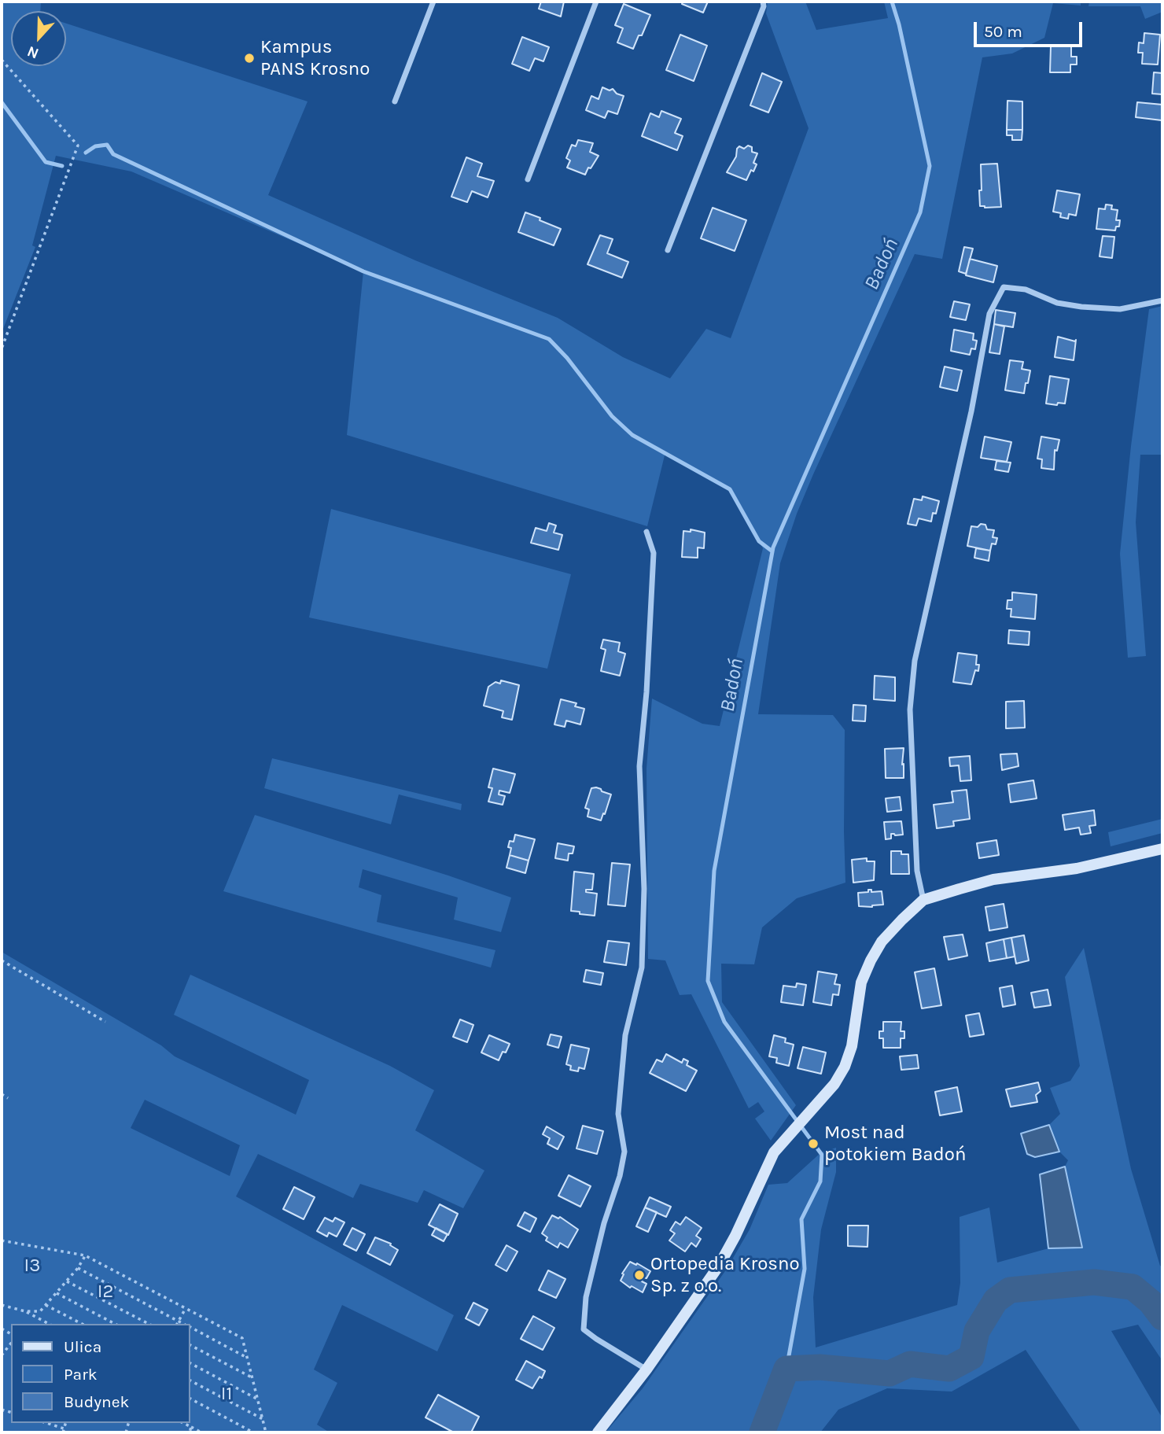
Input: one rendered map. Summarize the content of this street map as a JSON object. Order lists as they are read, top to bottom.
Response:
{
  "water": ["Badoń"],
  "parks": ["I3", "I2", "I1"],
  "places": ["Kampus PANS Krosno", "Most nad potokiem Badoń", "Ortopedia Krosno Sp. z o.o."],
  "legend": ["Ulica", "Park", "Budynek"],
  "scale_bar": "50 m",
  "north": "bottom"
}
